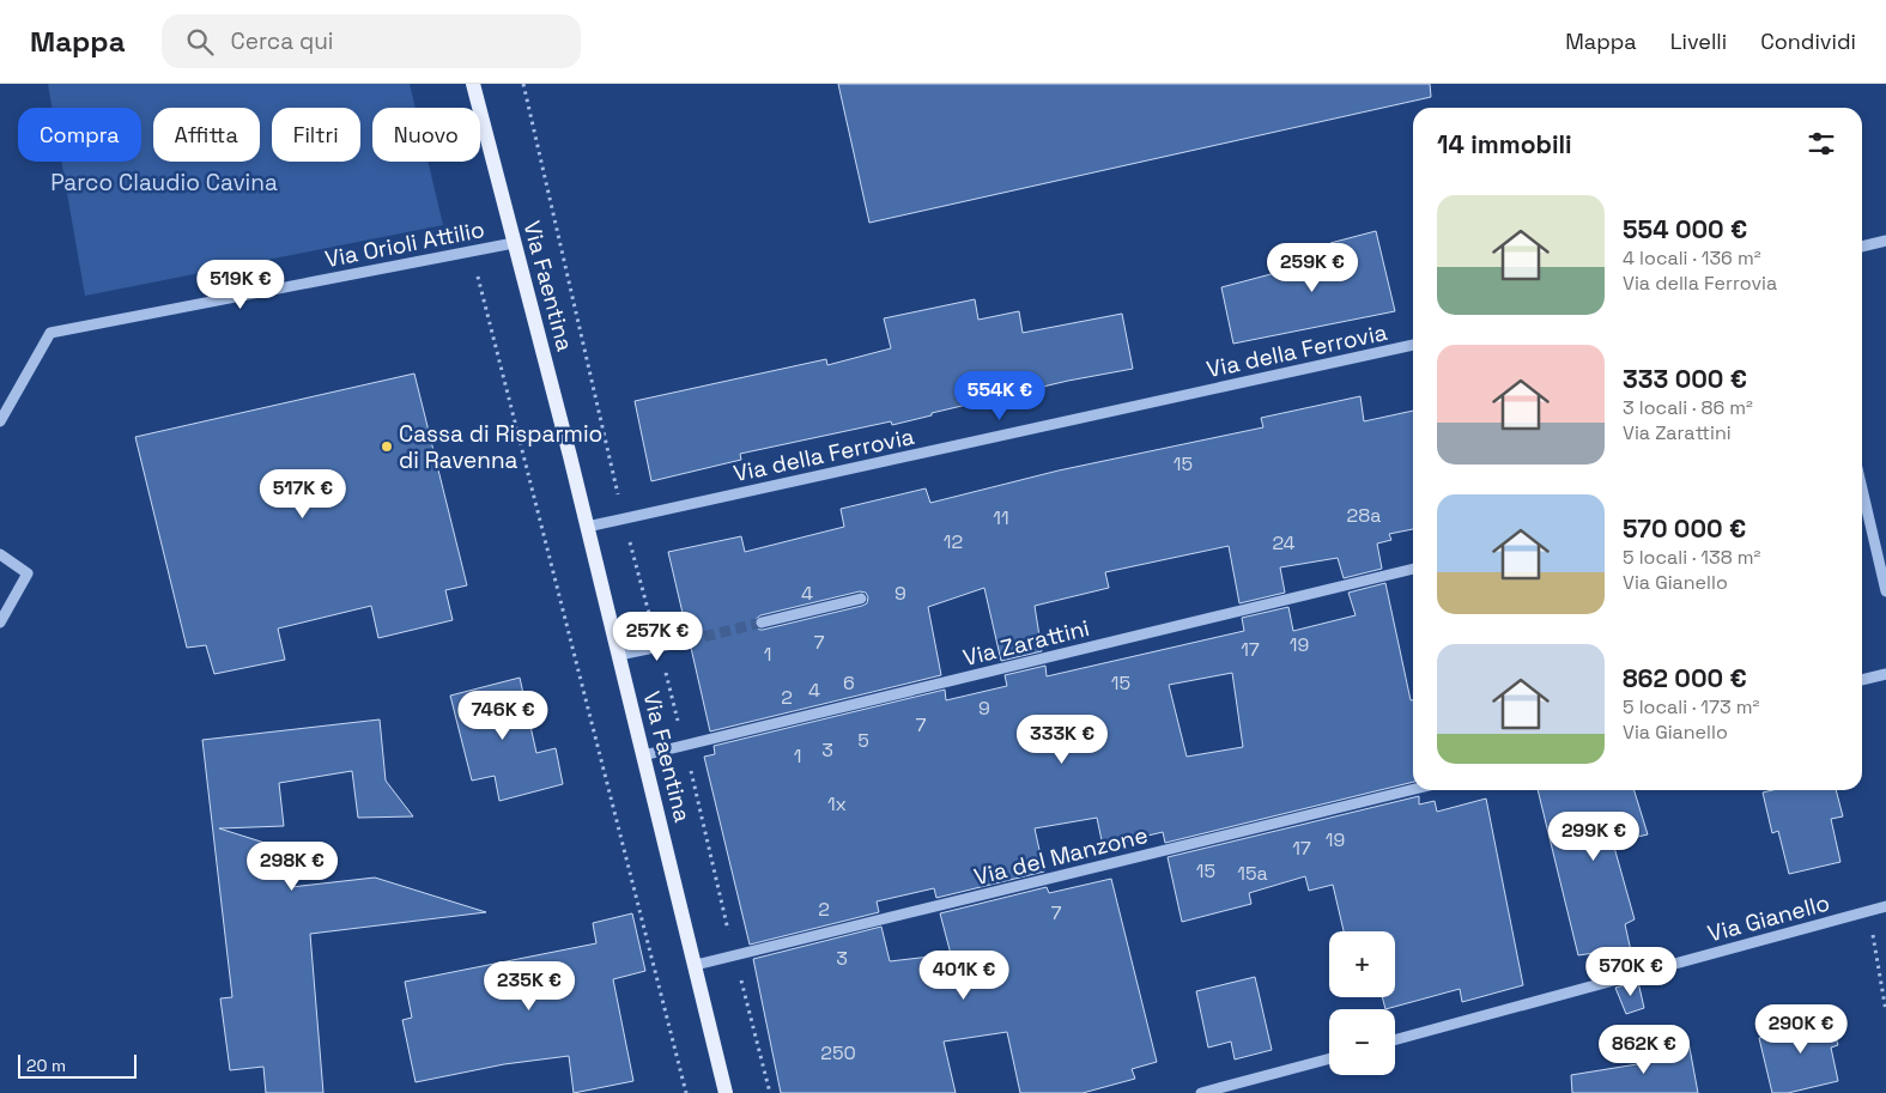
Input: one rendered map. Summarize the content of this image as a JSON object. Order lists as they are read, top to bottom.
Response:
{
  "streets": {
    "main road": ["Via Faentina"],
    "street": [
      "Via Orioli Attilio",
      "Via della Ferrovia",
      "Via Zarattini",
      "Via del Manzone",
      "Via Gianello"
    ]
  },
  "crossings": [
    ["Via Orioli Attilio", "Via Faentina"],
    ["Via Faentina", "Via della Ferrovia"],
    ["Via Faentina", "Via Zarattini"],
    ["Via Faentina", "Via del Manzone"]
  ],
  "parks": ["Parco Claudio Cavina"],
  "places": ["Cassa di Risparmio di Ravenna"],
  "house_numbers": [
    "15",
    "28a",
    "11",
    "12",
    "24",
    "4",
    "9",
    "7",
    "19",
    "17",
    "1",
    "6",
    "15",
    "4",
    "2",
    "9",
    "7",
    "5",
    "3",
    "1",
    "1x",
    "19",
    "17",
    "15",
    "15a",
    "2",
    "7",
    "3",
    "250"
  ],
  "scale_bar": "20 m",
  "page": {
    "header": "Mappa",
    "search": "Cerca qui",
    "nav": ["Mappa", "Livelli", "Condividi"],
    "chip": [
      "Compra",
      "Affitta",
      "Filtri",
      "Nuovo"
    ],
    "heading": "14 immobili",
    "list": [
      {
        "name": "554 000 €",
        "note": "4 locali · 136 m² · Via della Ferrovia"
      },
      {
        "name": "333 000 €",
        "note": "3 locali · 86 m² · Via Zarattini"
      },
      {
        "name": "570 000 €",
        "note": "5 locali · 138 m² · Via Gianello"
      },
      {
        "name": "862 000 €",
        "note": "5 locali · 173 m² · Via Gianello"
      }
    ],
    "price": [
      "259K €",
      "519K €",
      "554K €",
      "517K €",
      "257K €",
      "746K €",
      "333K €",
      "299K €",
      "298K €",
      "570K €",
      "401K €",
      "235K €",
      "290K €",
      "862K €"
    ],
    "map_buttons": ["+", "−"],
    "scale": "20 m"
  }
}
